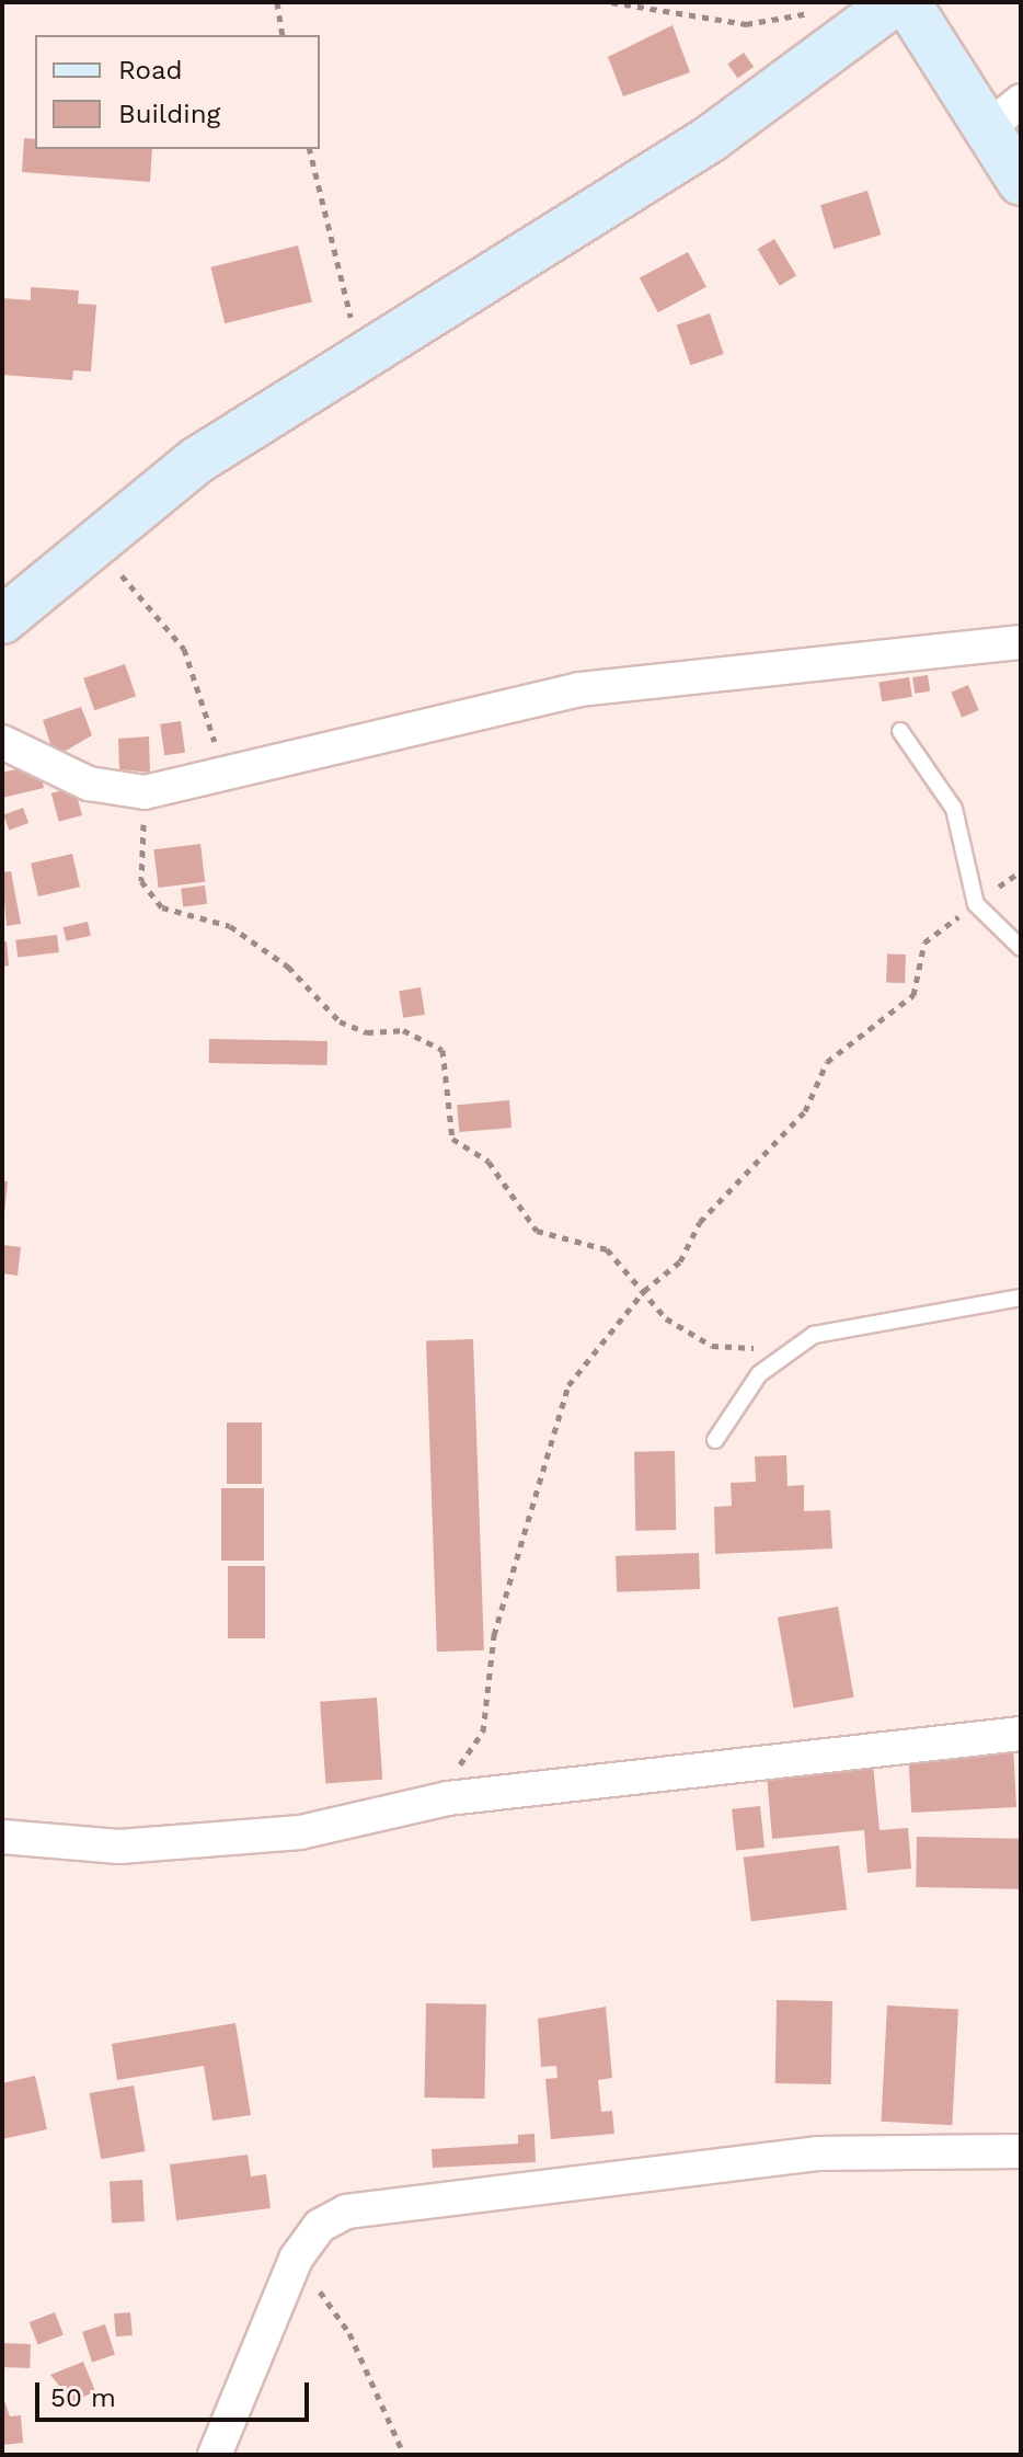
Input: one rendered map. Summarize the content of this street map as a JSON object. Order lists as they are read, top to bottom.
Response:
{
  "legend": ["Road", "Building"],
  "scale_bar": "50 m"
}
